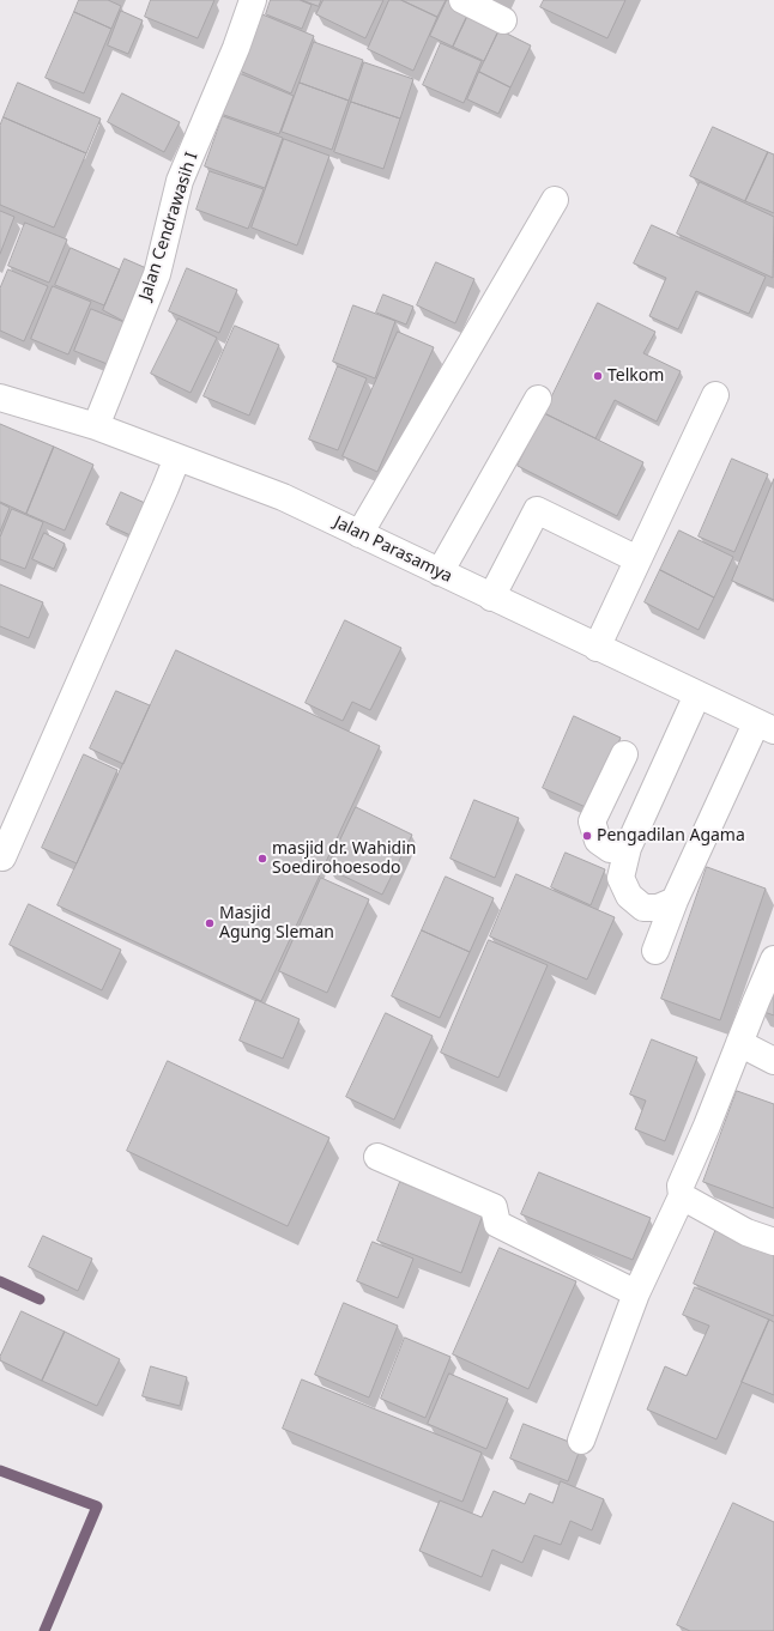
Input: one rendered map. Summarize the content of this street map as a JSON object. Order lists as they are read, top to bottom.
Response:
{
  "streets": {
    "street": ["Jalan Cendrawasih I", "Jalan Parasamya"]
  },
  "crossings": [
    ["Jalan Cendrawasih I", "Jalan Parasamya"]
  ],
  "places": [
    "Telkom",
    "Pengadilan Agama",
    "masjid dr. Wahidin Soedirohoesodo",
    "Masjid Agung Sleman"
  ]
}
